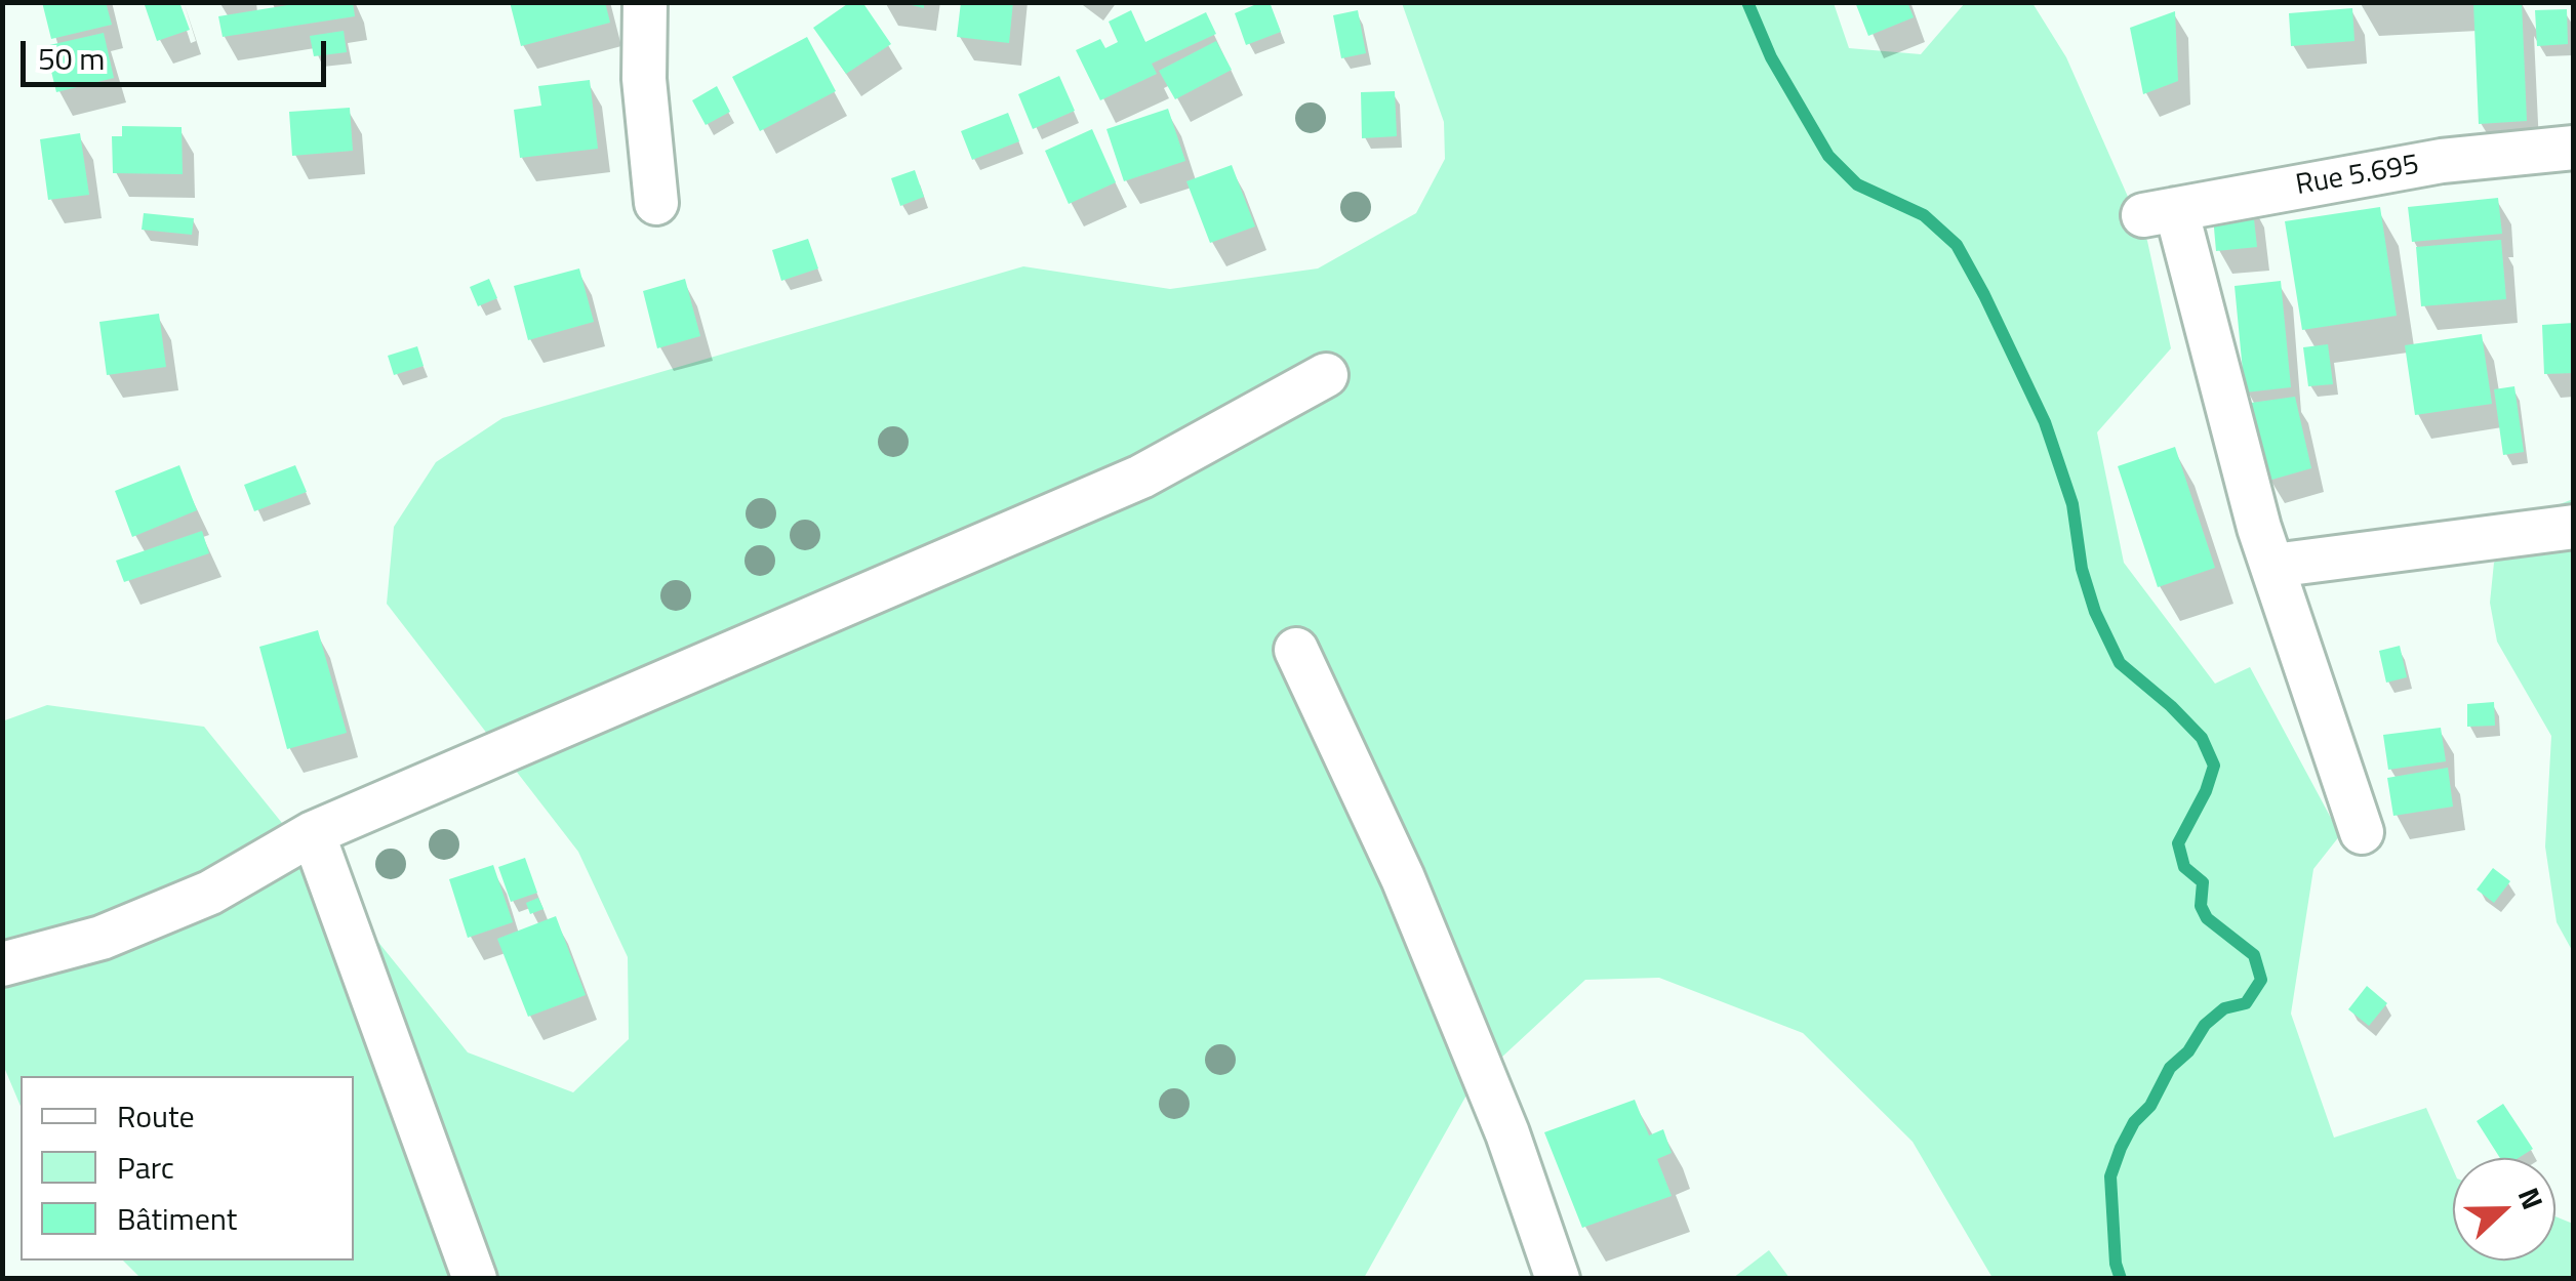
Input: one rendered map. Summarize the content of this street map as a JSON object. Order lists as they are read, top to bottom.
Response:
{
  "streets": {
    "street": ["Rue 5.695"]
  },
  "legend": ["Route", "Parc", "Bâtiment"],
  "scale_bar": "50 m",
  "north": "right"
}
